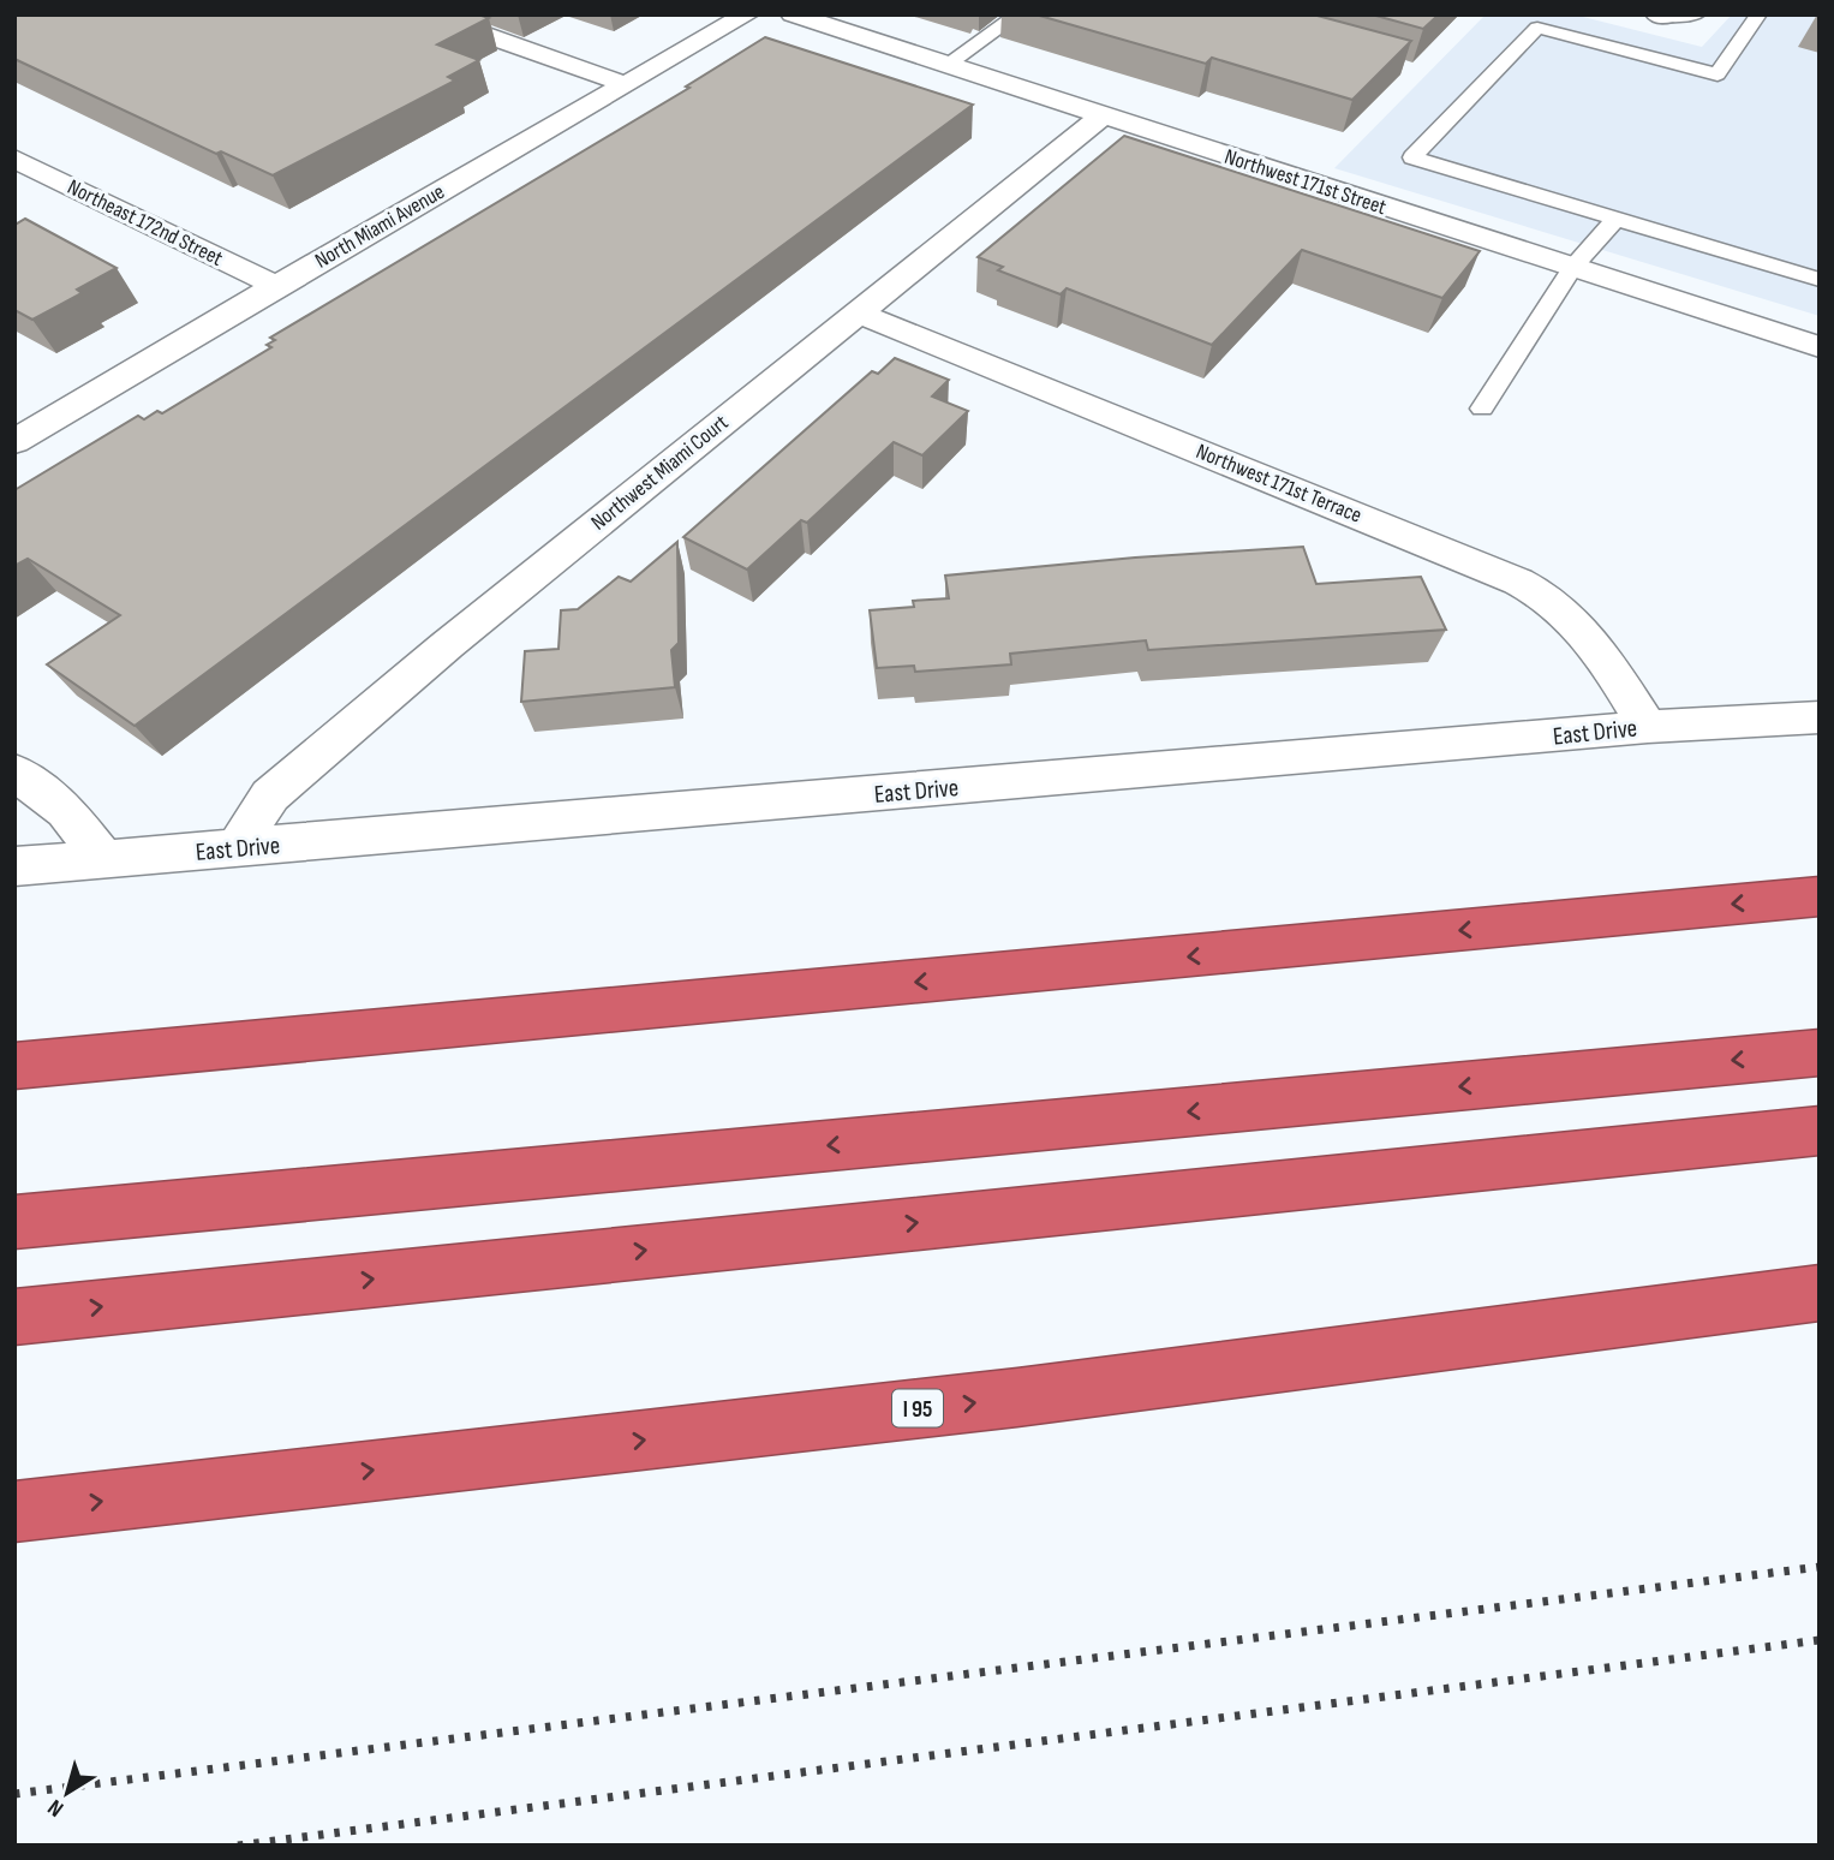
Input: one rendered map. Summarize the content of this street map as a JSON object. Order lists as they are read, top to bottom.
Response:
{
  "streets": {
    "highway": ["I 95"],
    "street": [
      "Northwest 171st Street",
      "Northeast 172nd Street",
      "North Miami Avenue",
      "Northwest Miami Court",
      "Northwest 171st Terrace",
      "East Drive"
    ]
  },
  "crossings": [
    ["Northwest 171st Street", "Northwest Miami Court"],
    ["Northeast 172nd Street", "North Miami Avenue"],
    ["Northwest Miami Court", "Northwest 171st Terrace"],
    ["Northwest Miami Court", "East Drive"],
    ["Northwest 171st Terrace", "East Drive"]
  ],
  "north": "bottom left"
}
